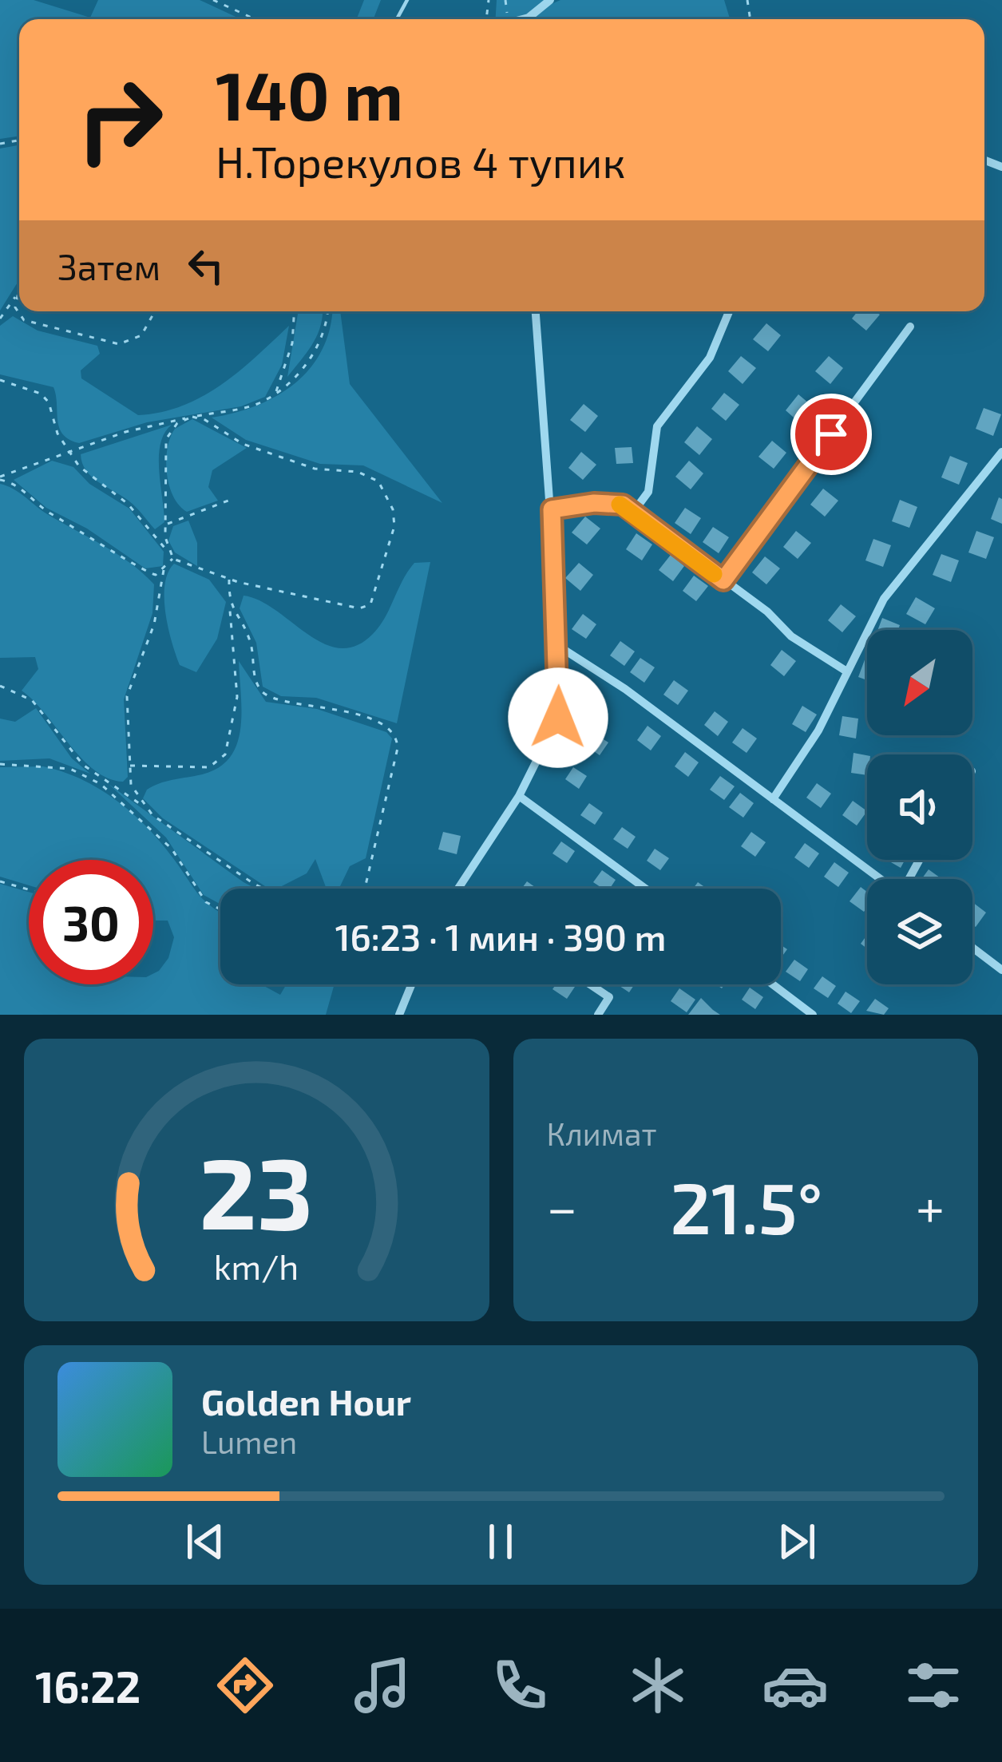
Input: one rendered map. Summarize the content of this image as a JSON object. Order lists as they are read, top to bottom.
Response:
{
  "north": "bottom left",
  "page": {
    "turn": ["140 m", "Н.Торекулов 4 тупик"],
    "then": "Затем",
    "limit": "30",
    "trip": "16:23 · 1 мин · 390 m",
    "tile": "Климат",
    "heat": ["−", "21.5°", "+"],
    "song": ["Golden Hour", "Lumen"],
    "tabs": "16:22",
    "gauge": ["23", "km/h"]
  }
}
